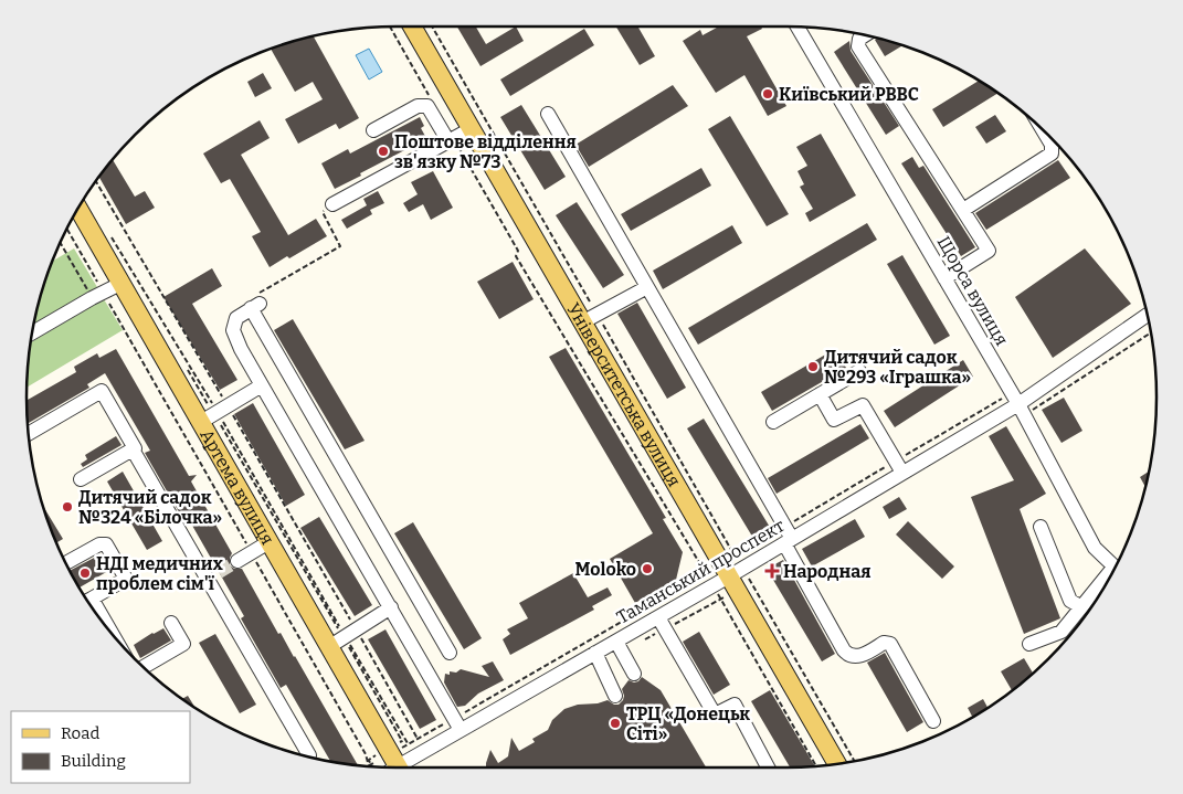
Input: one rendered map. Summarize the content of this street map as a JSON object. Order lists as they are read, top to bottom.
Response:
{
  "streets": {
    "main road": ["Університетська вулиця", "Артема вулиця"],
    "street": ["Щорса вулиця", "Таманський проспект"]
  },
  "crossings": [
    ["Щорса вулиця", "Таманський проспект"],
    ["Університетська вулиця", "Таманський проспект"]
  ],
  "places": {
    "other": [
      "Київський РВВС",
      "Поштове відділення зв'язку №73",
      "Дитячий садок №293 «Іграшка»",
      "Дитячий садок №324 «Білочка»",
      "Moloko",
      "НДІ медичних проблем сім'ї",
      "ТРЦ «Донецьк Сіті»"
    ],
    "health": ["Народная"]
  },
  "legend": ["Road", "Building"]
}
